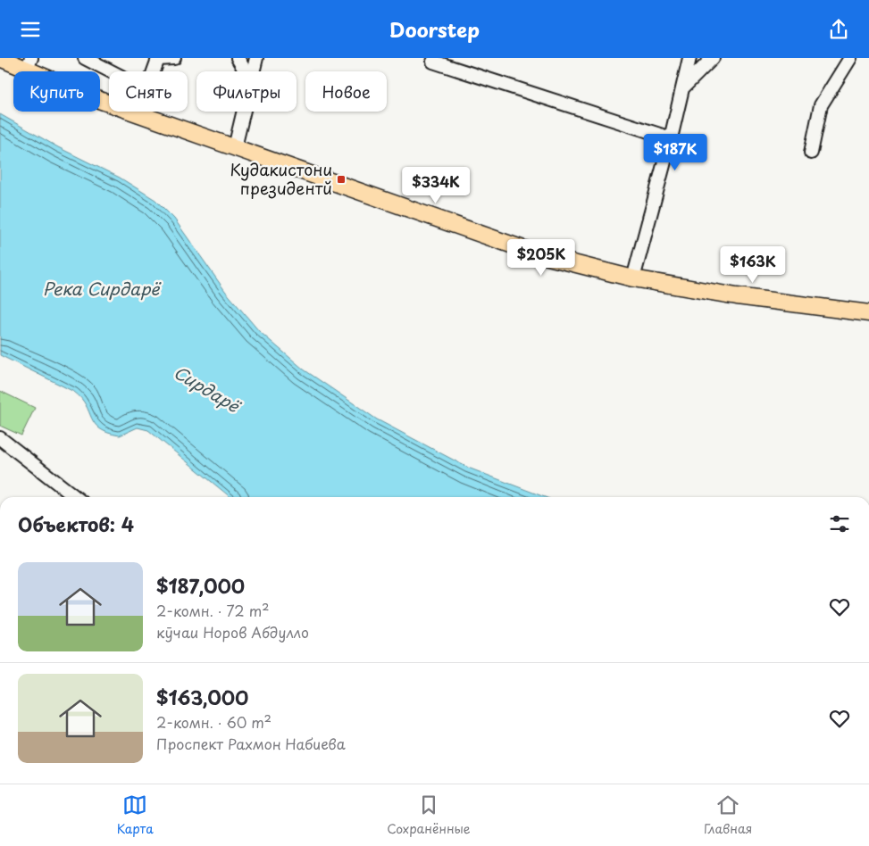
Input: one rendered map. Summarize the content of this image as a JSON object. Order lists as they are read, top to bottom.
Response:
{
  "water": ["Река Сирдарё", "Сирдарё"],
  "places": {
    "transit": ["Кудакистони президентй"]
  },
  "page": {
    "header": "Doorstep",
    "chip": [
      "Купить",
      "Снять",
      "Фильтры",
      "Новое"
    ],
    "price": [
      "$187K",
      "$334K",
      "$205K",
      "$163K"
    ],
    "heading": "Объектов: 4",
    "list": [
      {
        "name": "$187,000",
        "note": "2-комн. · 72 m² · кӯчаи Норов Абдулло"
      },
      {
        "name": "$163,000",
        "note": "2-комн. · 60 m² · Проспект Рахмон Набиева"
      }
    ],
    "tabs": ["Карта", "Сохранённые", "Главная"]
  }
}
